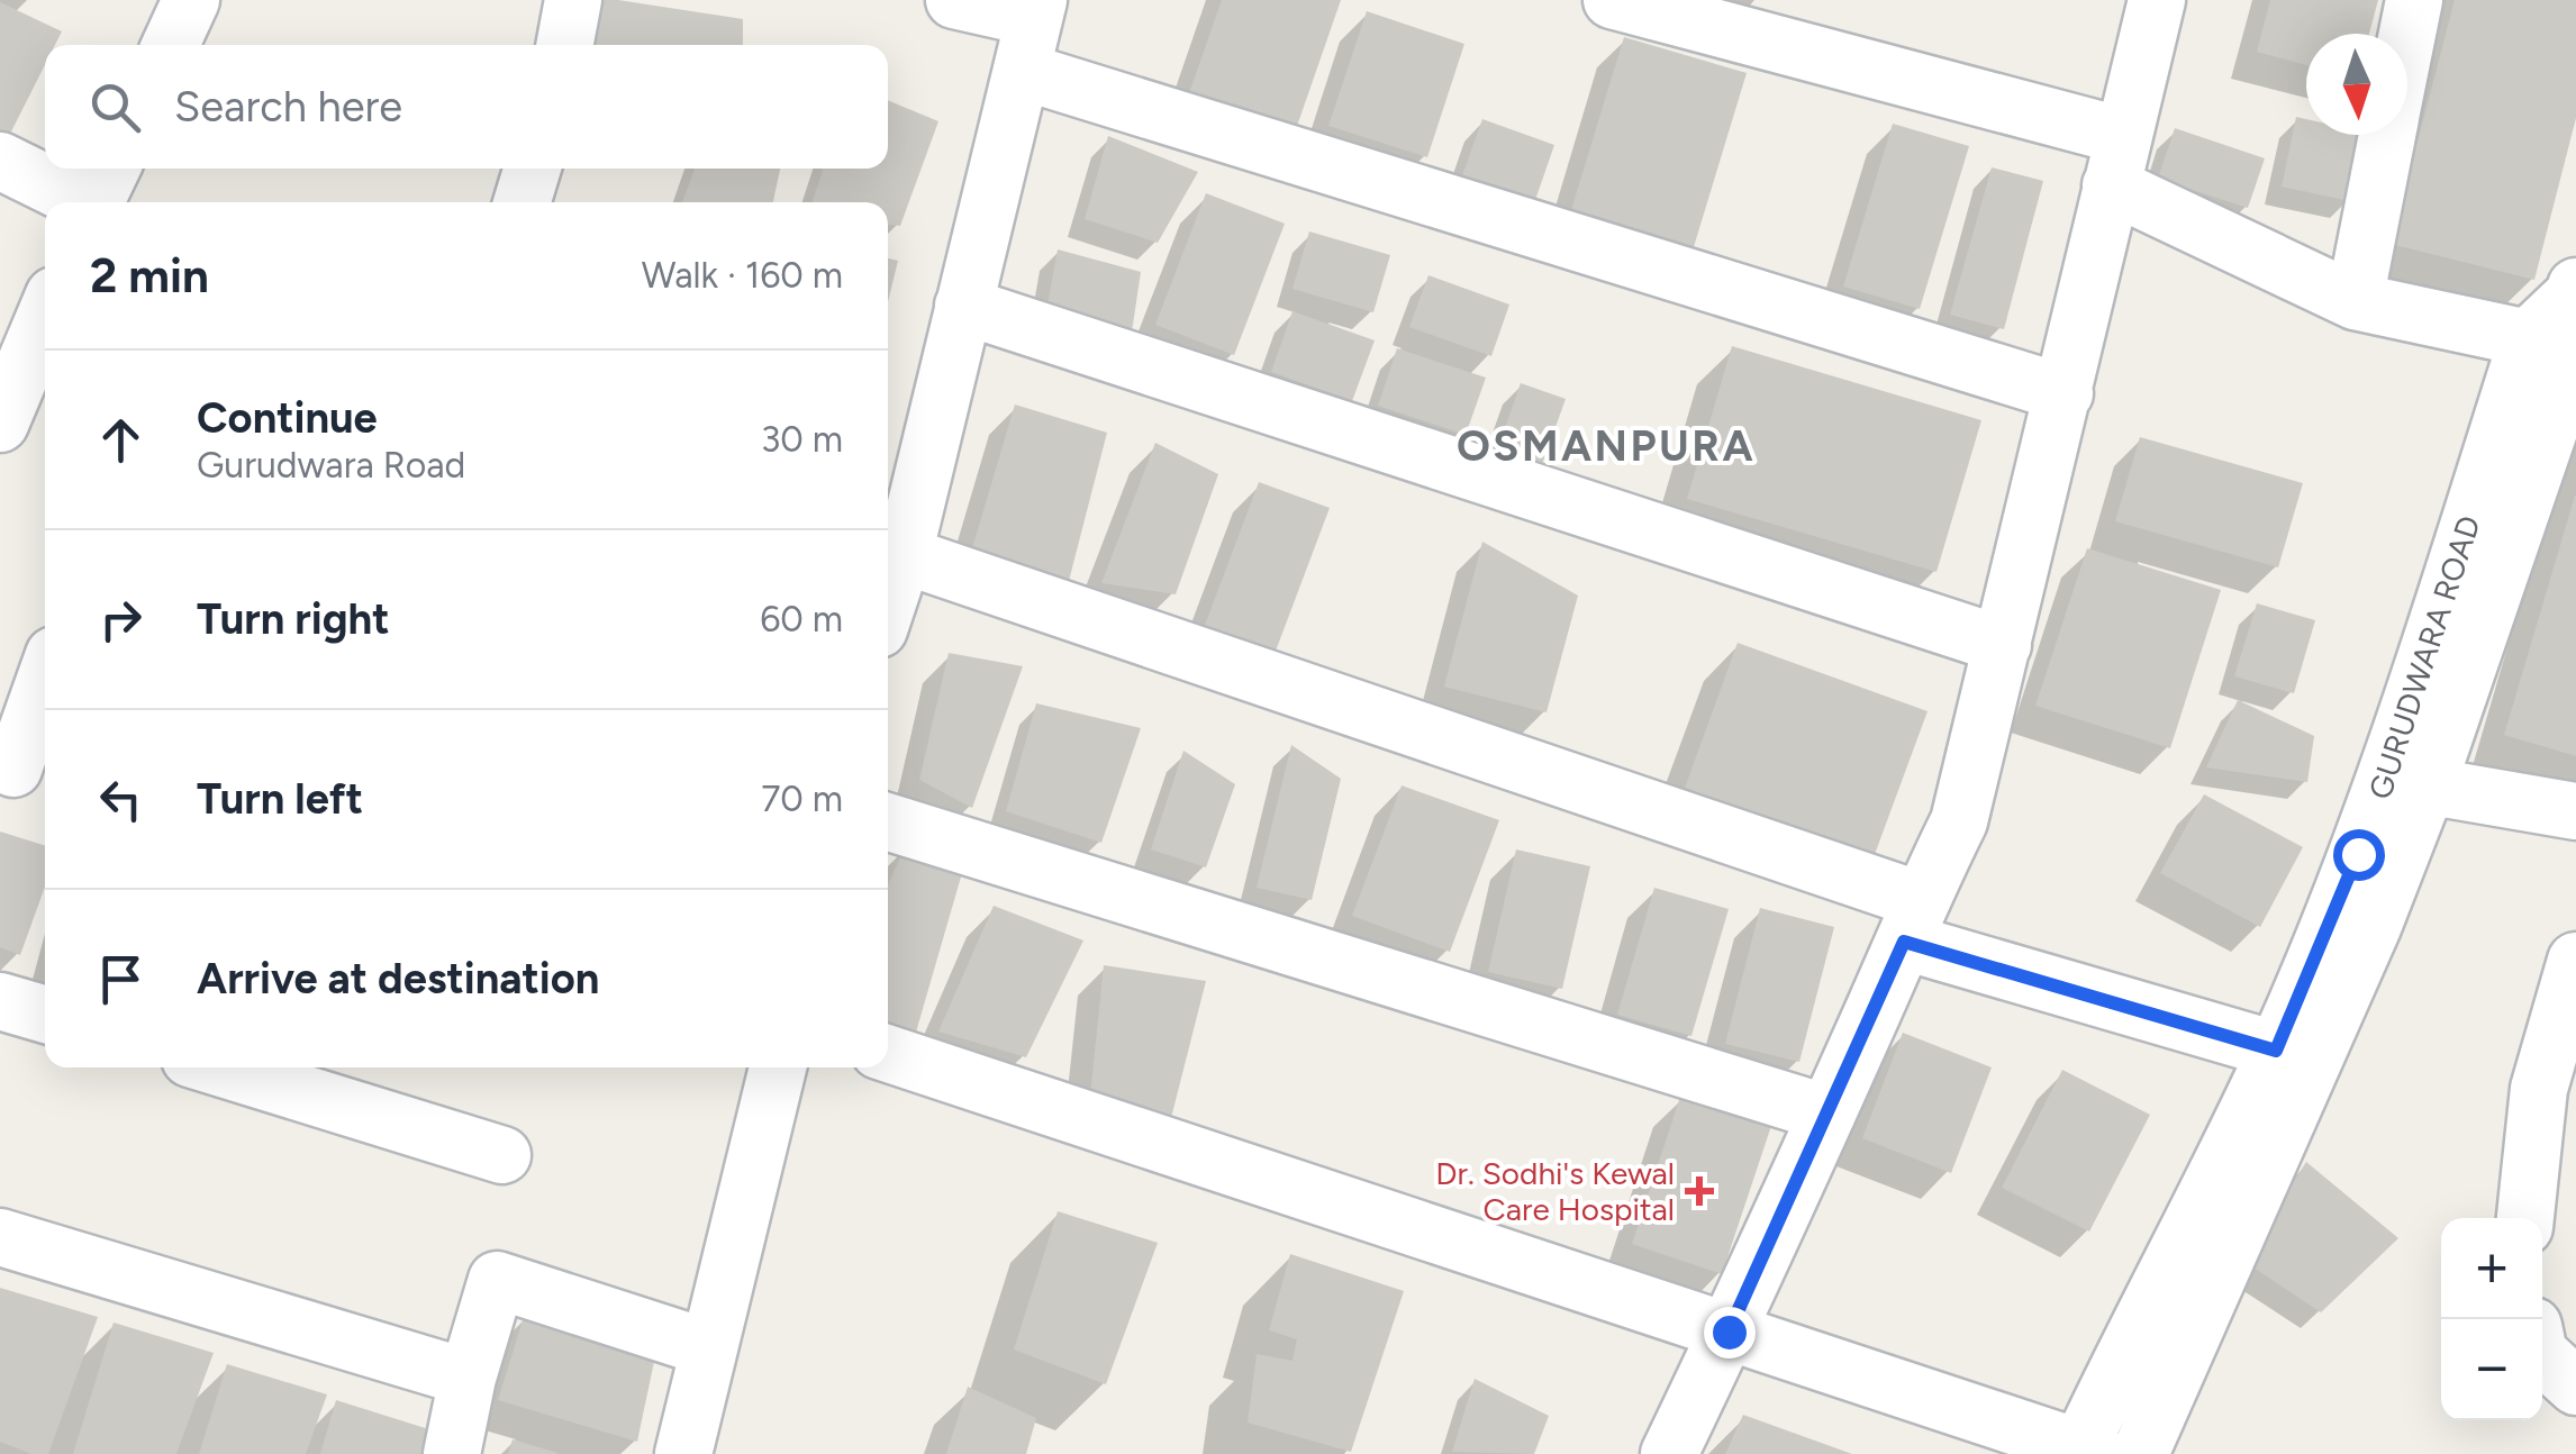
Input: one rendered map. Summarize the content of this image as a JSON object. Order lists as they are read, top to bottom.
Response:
{
  "districts": ["OSMANPURA"],
  "places": {
    "health": ["Dr. Sodhi's Kewal Care Hospital"]
  },
  "north": "bottom",
  "page": {
    "search": "Search here",
    "heading": ["2 min", "Walk · 160 m"],
    "list": [
      ["Continue", "Gurudwara Road", "30 m"],
      ["Turn right", "60 m"],
      ["Turn left", "70 m"],
      "Arrive at destination"
    ],
    "map_buttons": ["+", "−"]
  }
}
